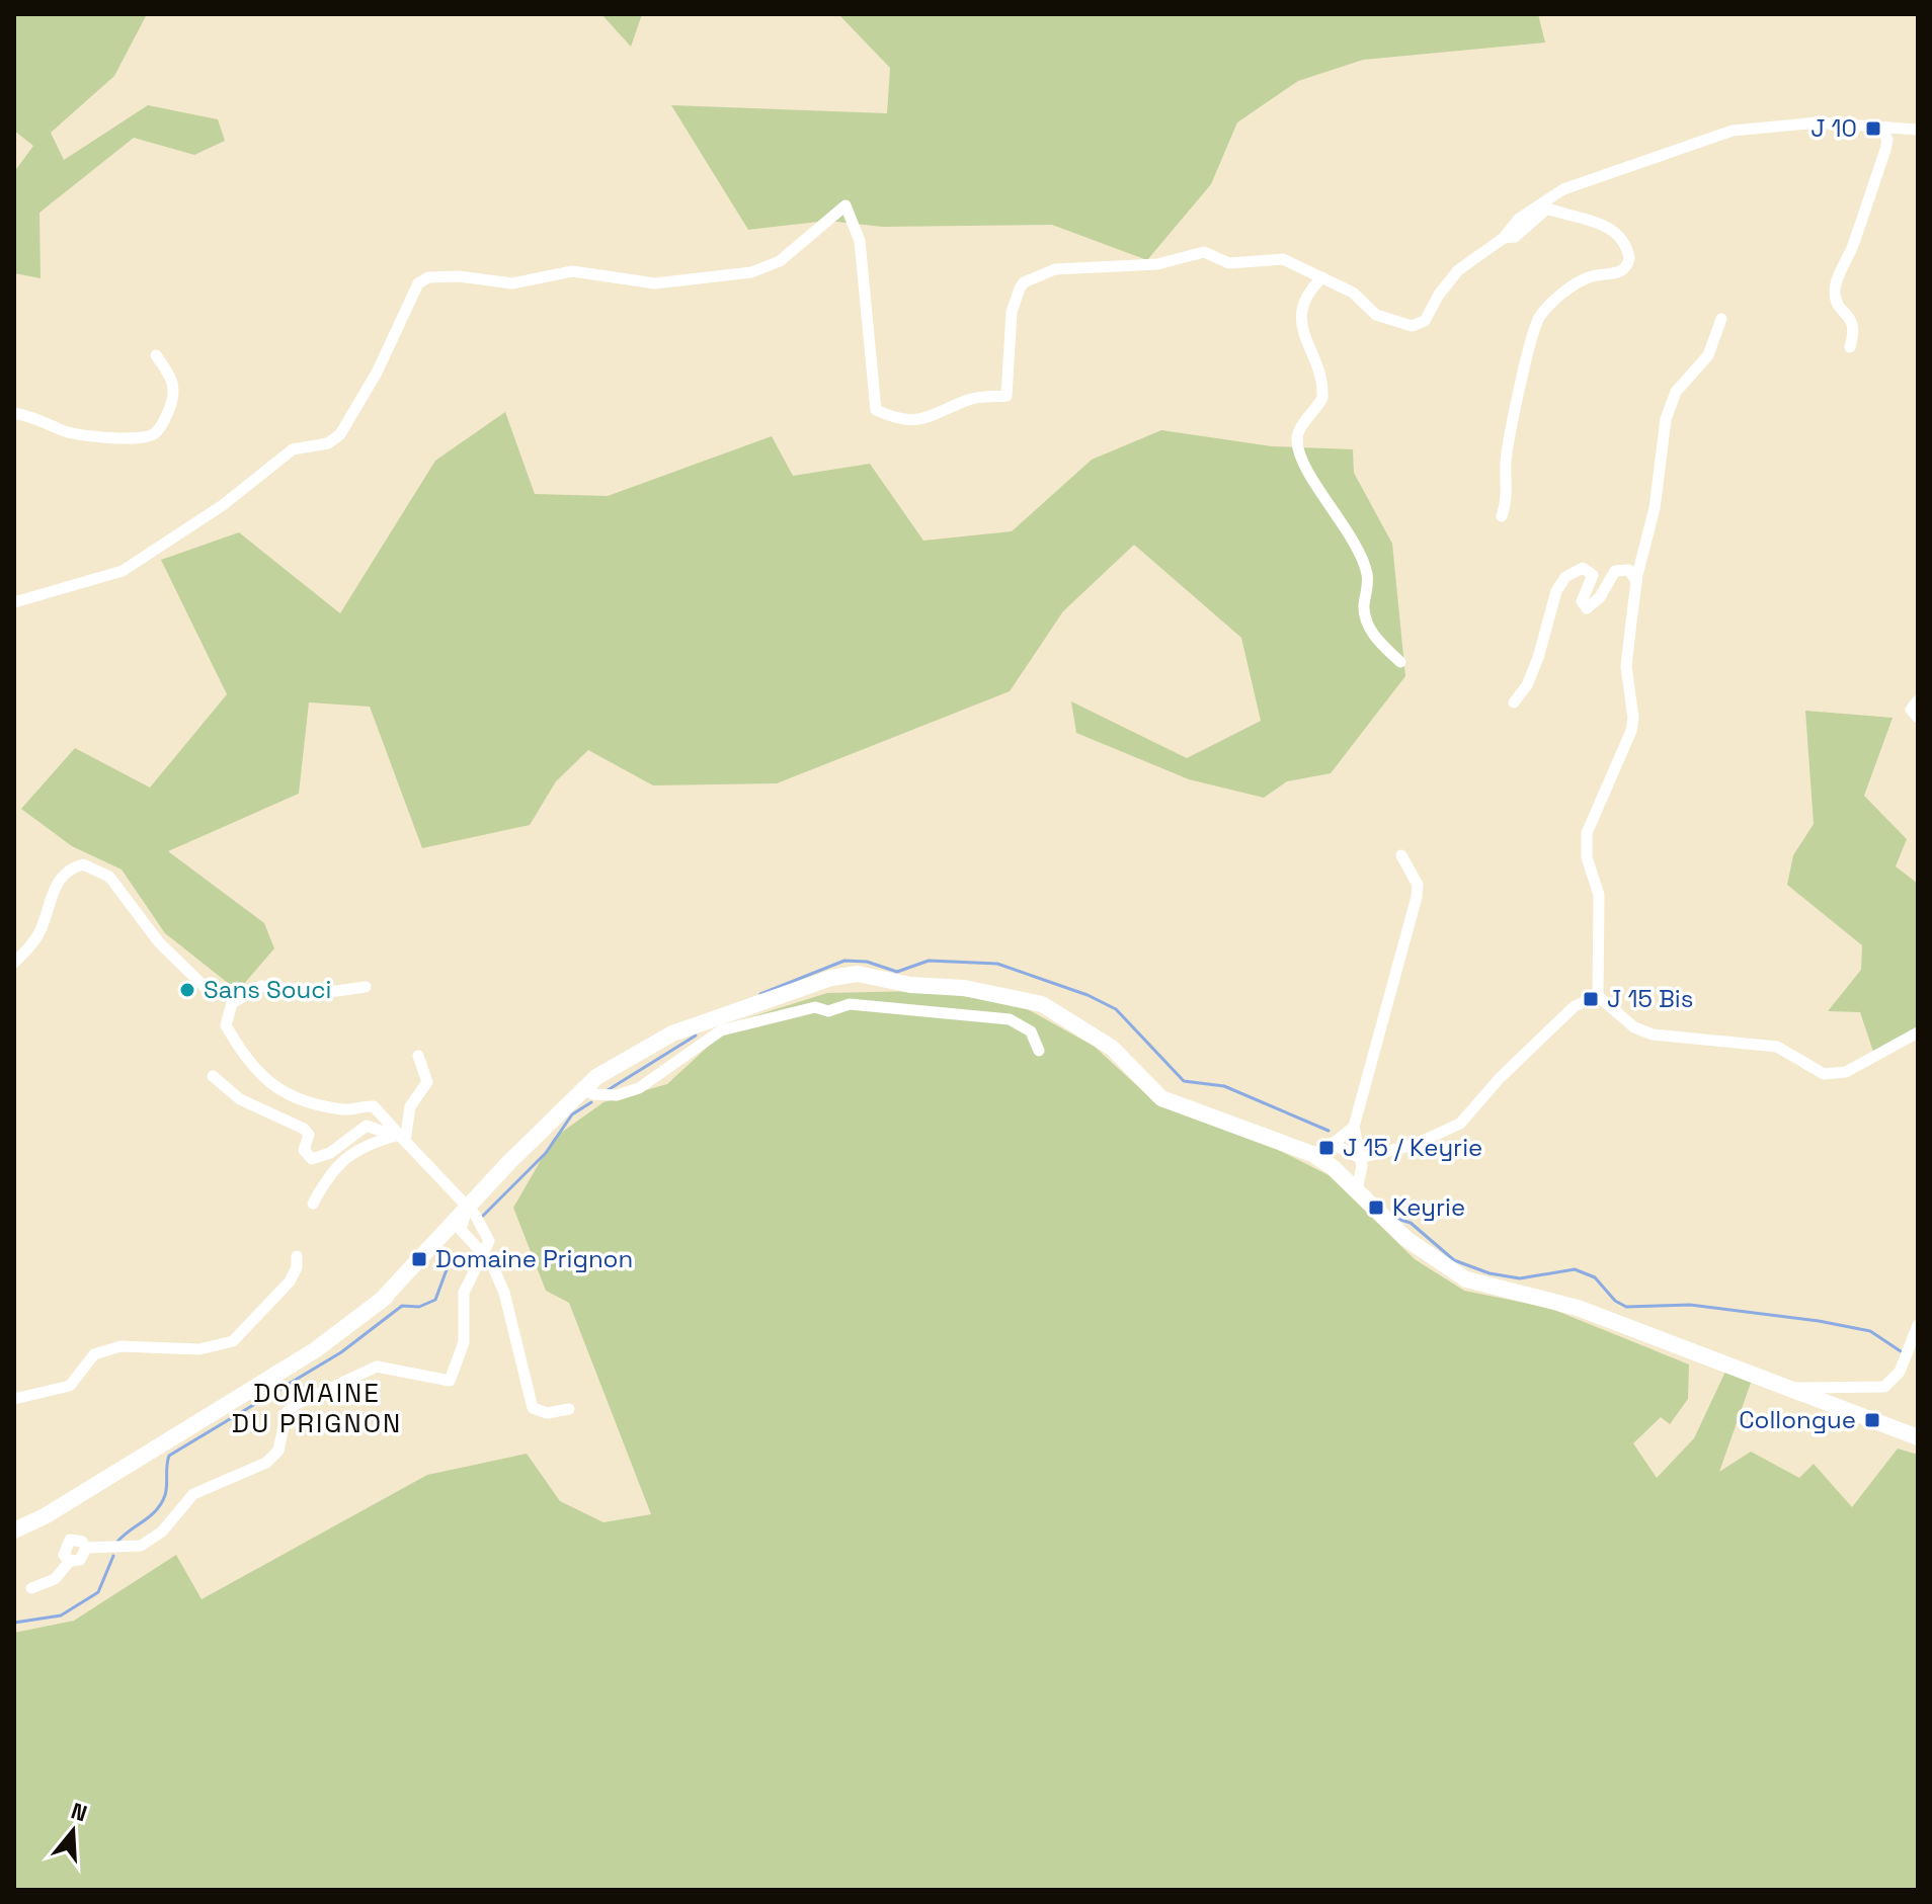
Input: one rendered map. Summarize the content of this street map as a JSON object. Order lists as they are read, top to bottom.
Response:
{
  "districts": ["DOMAINE DU PRIGNON"],
  "places": {
    "transit": [
      "J 10",
      "J 15 Bis",
      "J 15 / Keyrie",
      "Keyrie",
      "Domaine Prignon",
      "Collongue"
    ],
    "other": ["Sans Souci"]
  },
  "north": "top"
}
